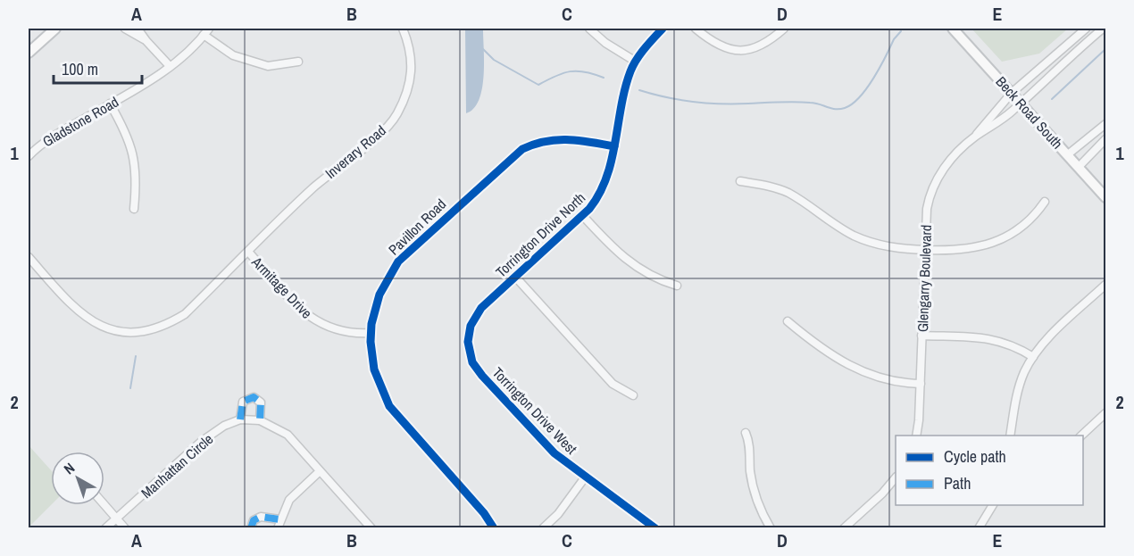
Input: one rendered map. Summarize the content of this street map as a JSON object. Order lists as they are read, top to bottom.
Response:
{
  "streets": {
    "main road": ["Beck Road South"],
    "street": [
      "Gladstone Road",
      "Inverary Road",
      "Pavillon Road",
      "Torrington Drive North",
      "Glengarry Boulevard",
      "Armitage Drive",
      "Torrington Drive West",
      "Manhattan Circle"
    ]
  },
  "crossings": [
    ["Beck Road South", "Glengarry Boulevard"],
    ["Inverary Road", "Armitage Drive"],
    ["Pavillon Road", "Torrington Drive North"],
    ["Pavillon Road", "Armitage Drive"],
    ["Torrington Drive North", "Torrington Drive West"]
  ],
  "legend": ["Cycle path", "Path"],
  "scale_bar": "100 m",
  "north": "top left",
  "grid": {
    "columns": [
      "A",
      "B",
      "C",
      "D",
      "E"
    ],
    "rows": ["1", "2"]
  }
}
